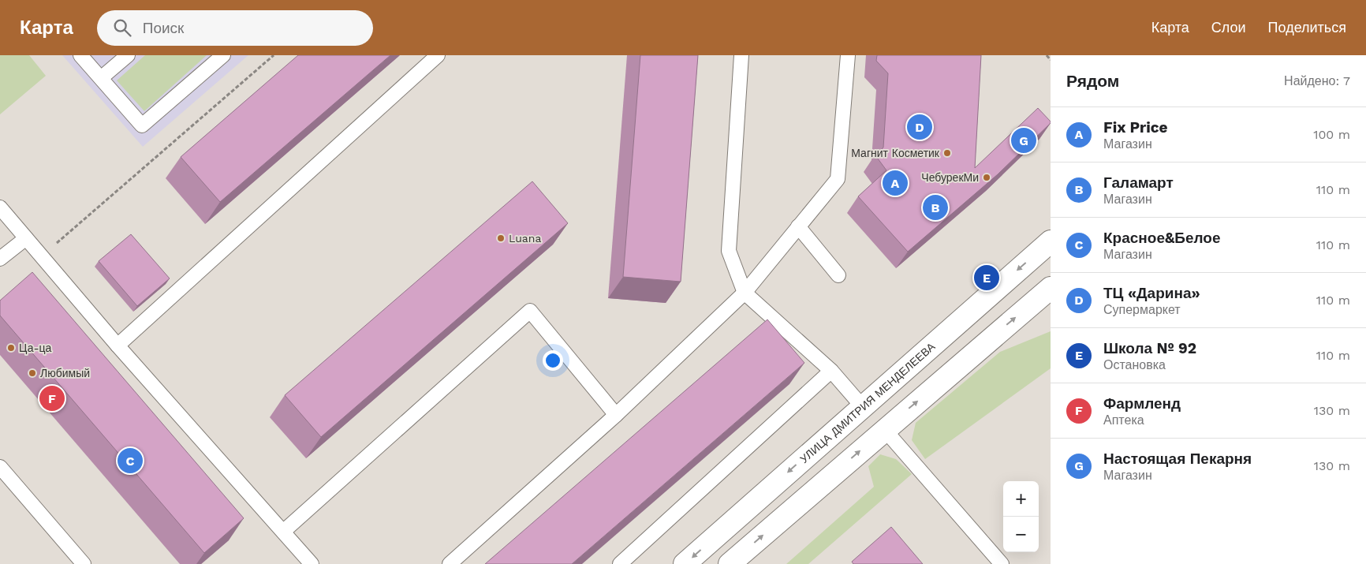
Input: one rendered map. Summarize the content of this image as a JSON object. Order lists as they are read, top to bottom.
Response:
{
  "streets": {
    "street": ["УЛИЦА ДМИТРИЯ МЕНДЕЛЕЕВА"]
  },
  "places": [
    "Магнит Косметик",
    "ЧебурекМи",
    "Luana",
    "Ца-ца",
    "Любимый"
  ],
  "page": {
    "header": "Карта",
    "search": "Поиск",
    "nav": ["Карта", "Слои", "Поделиться"],
    "heading": ["Рядом", "Найдено: 7"],
    "list": [
      {
        "mark": "A",
        "name": "Fix Price",
        "note": "Магазин",
        "value": "100 m"
      },
      {
        "mark": "B",
        "name": "Галамарт",
        "note": "Магазин",
        "value": "110 m"
      },
      {
        "mark": "C",
        "name": "Красное&Белое",
        "note": "Магазин",
        "value": "110 m"
      },
      {
        "mark": "D",
        "name": "ТЦ «Дарина»",
        "note": "Супермаркет",
        "value": "110 m"
      },
      {
        "mark": "E",
        "name": "Школа № 92",
        "note": "Остановка",
        "value": "110 m"
      },
      {
        "mark": "F",
        "name": "Фармленд",
        "note": "Аптека",
        "value": "130 m"
      },
      {
        "mark": "G",
        "name": "Настоящая Пекарня",
        "note": "Магазин",
        "value": "130 m"
      }
    ],
    "pins": [
      "D",
      "G",
      "A",
      "B",
      "E",
      "F",
      "C"
    ],
    "map_buttons": ["+", "−"]
  }
}
